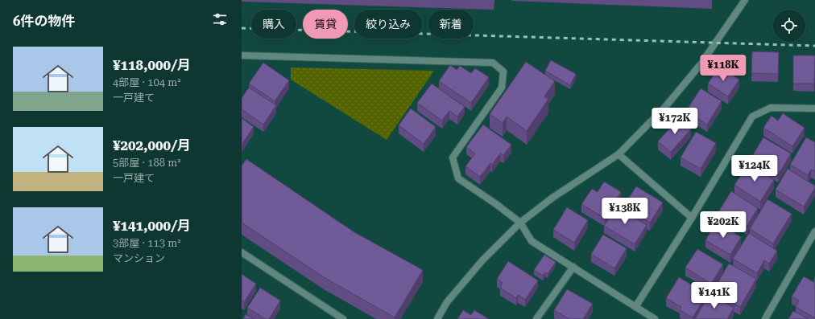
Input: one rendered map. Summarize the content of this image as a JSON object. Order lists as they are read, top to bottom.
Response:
{
  "page": {
    "heading": "6件の物件",
    "chip": [
      "購入",
      "賃貸",
      "絞り込み",
      "新着"
    ],
    "list": [
      {
        "name": "¥118,000/月",
        "note": "4部屋 · 104 m² · 一戸建て"
      },
      {
        "name": "¥202,000/月",
        "note": "5部屋 · 188 m² · 一戸建て"
      },
      {
        "name": "¥141,000/月",
        "note": "3部屋 · 113 m² · マンション"
      }
    ],
    "price": [
      "¥118K",
      "¥172K",
      "¥124K",
      "¥138K",
      "¥202K",
      "¥141K"
    ]
  }
}
